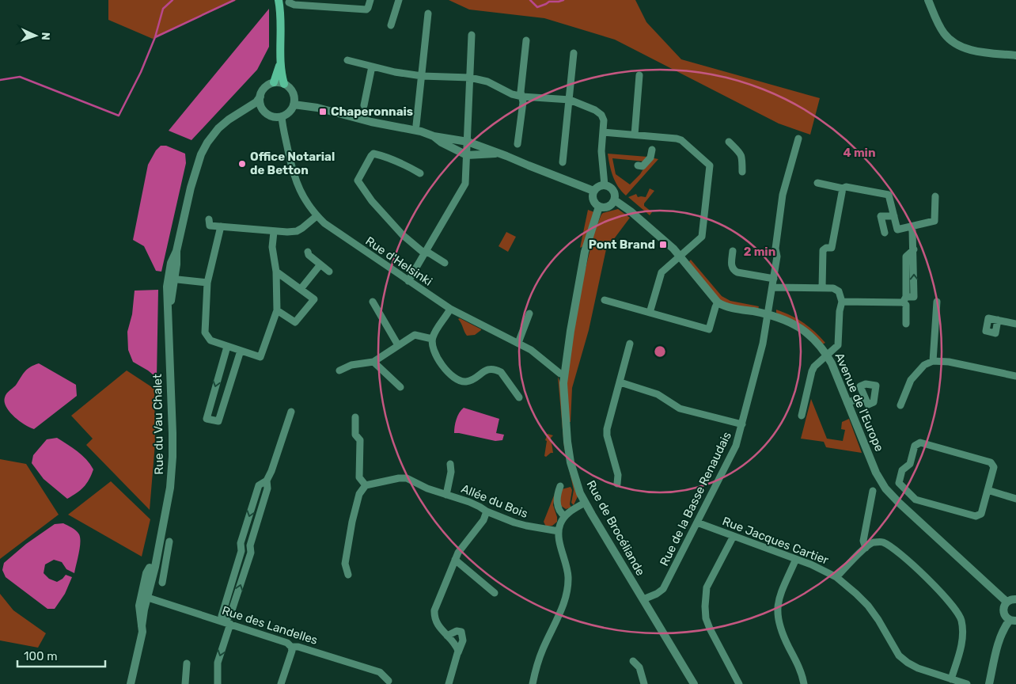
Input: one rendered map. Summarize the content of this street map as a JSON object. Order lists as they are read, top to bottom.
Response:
{
  "streets": {
    "street": [
      "Rue d'Helsinki",
      "Avenue de l'Europe",
      "Rue du Vau Chalet",
      "Rue de la Basse Renaudais",
      "Allée du Bois",
      "Rue de Brocéliande",
      "Rue Jacques Cartier",
      "Rue des Landelles"
    ]
  },
  "crossings": [
    ["Rue d'Helsinki", "Rue du Vau Chalet"],
    ["Rue d'Helsinki", "Rue de Brocéliande"],
    ["Avenue de l'Europe", "Rue de la Basse Renaudais"],
    ["Rue du Vau Chalet", "Rue des Landelles"],
    ["Rue de la Basse Renaudais", "Rue de Brocéliande"],
    ["Rue de la Basse Renaudais", "Rue Jacques Cartier"]
  ],
  "places": {
    "transit": ["Chaperonnais", "Pont Brand"],
    "other": ["Office Notarial de Betton"]
  },
  "scale_bar": "100 m",
  "north": "right",
  "rings": ["4 min", "2 min"]
}
